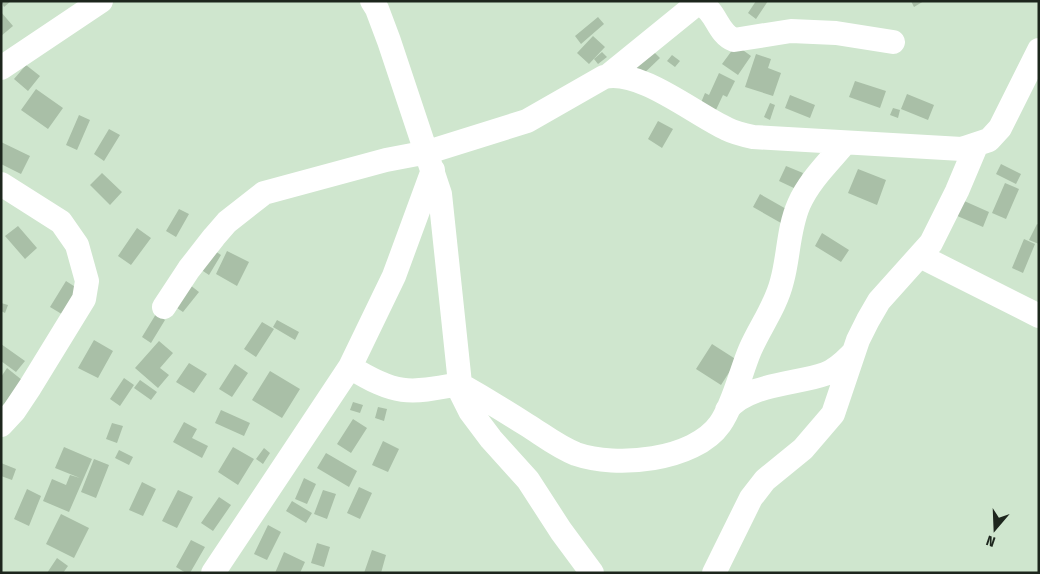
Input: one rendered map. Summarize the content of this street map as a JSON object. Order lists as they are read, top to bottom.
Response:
{
  "north": "bottom"
}
